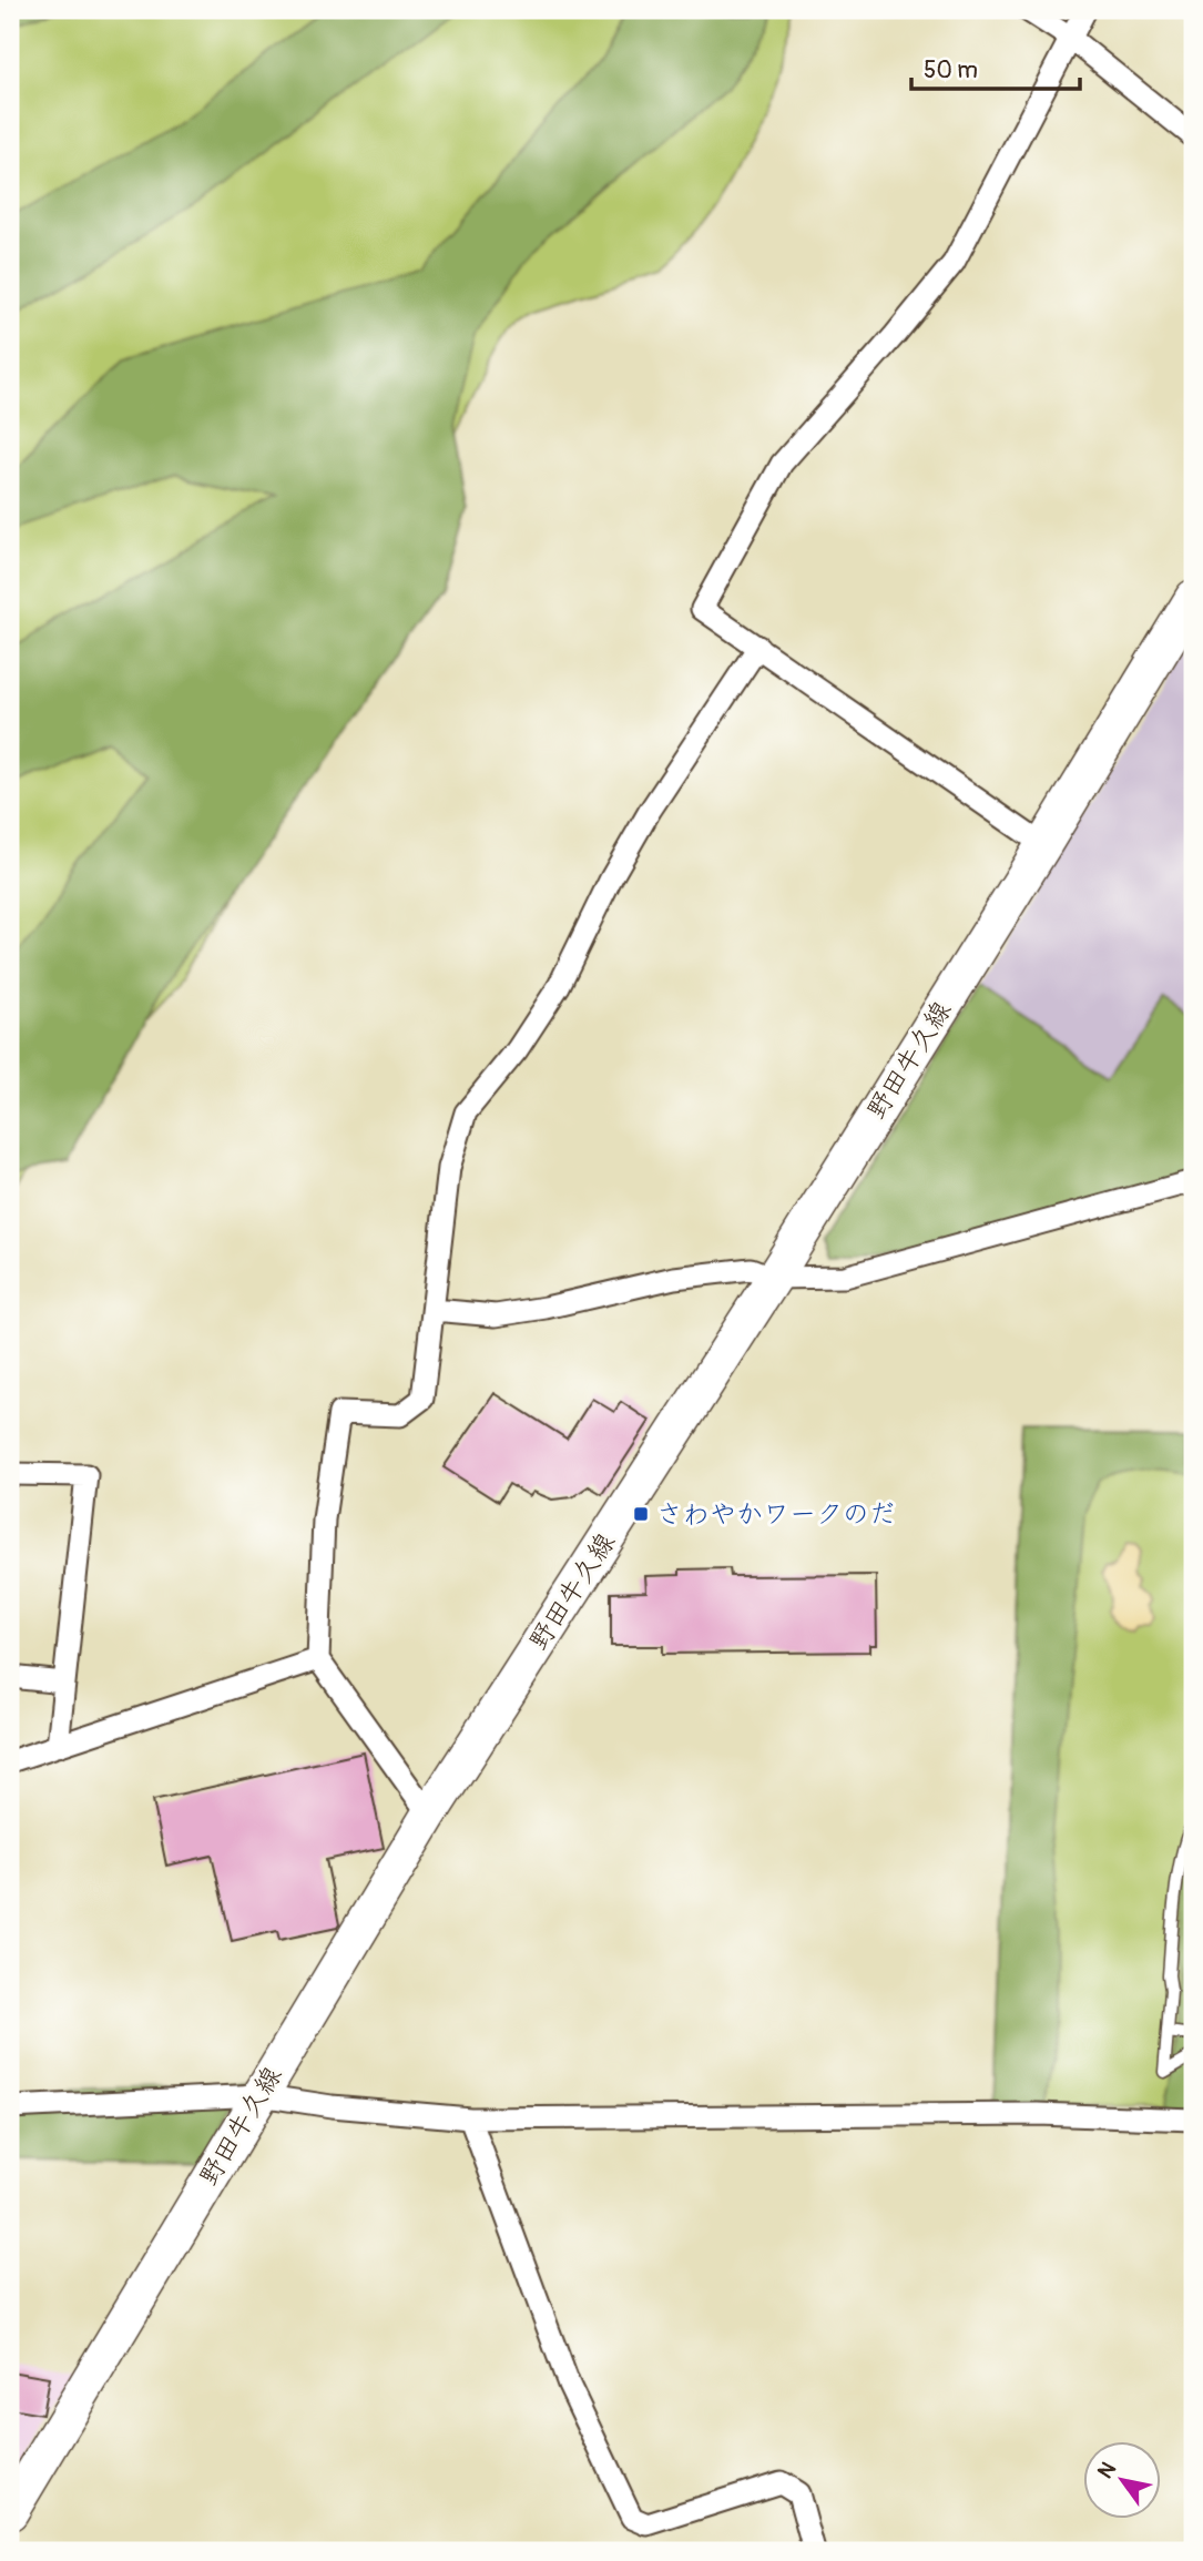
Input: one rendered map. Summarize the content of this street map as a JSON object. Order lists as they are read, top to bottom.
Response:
{
  "streets": {
    "main road": ["野田牛久線"]
  },
  "places": {
    "transit": ["さわやかワークのだ"]
  },
  "scale_bar": "50 m",
  "north": "top left"
}
